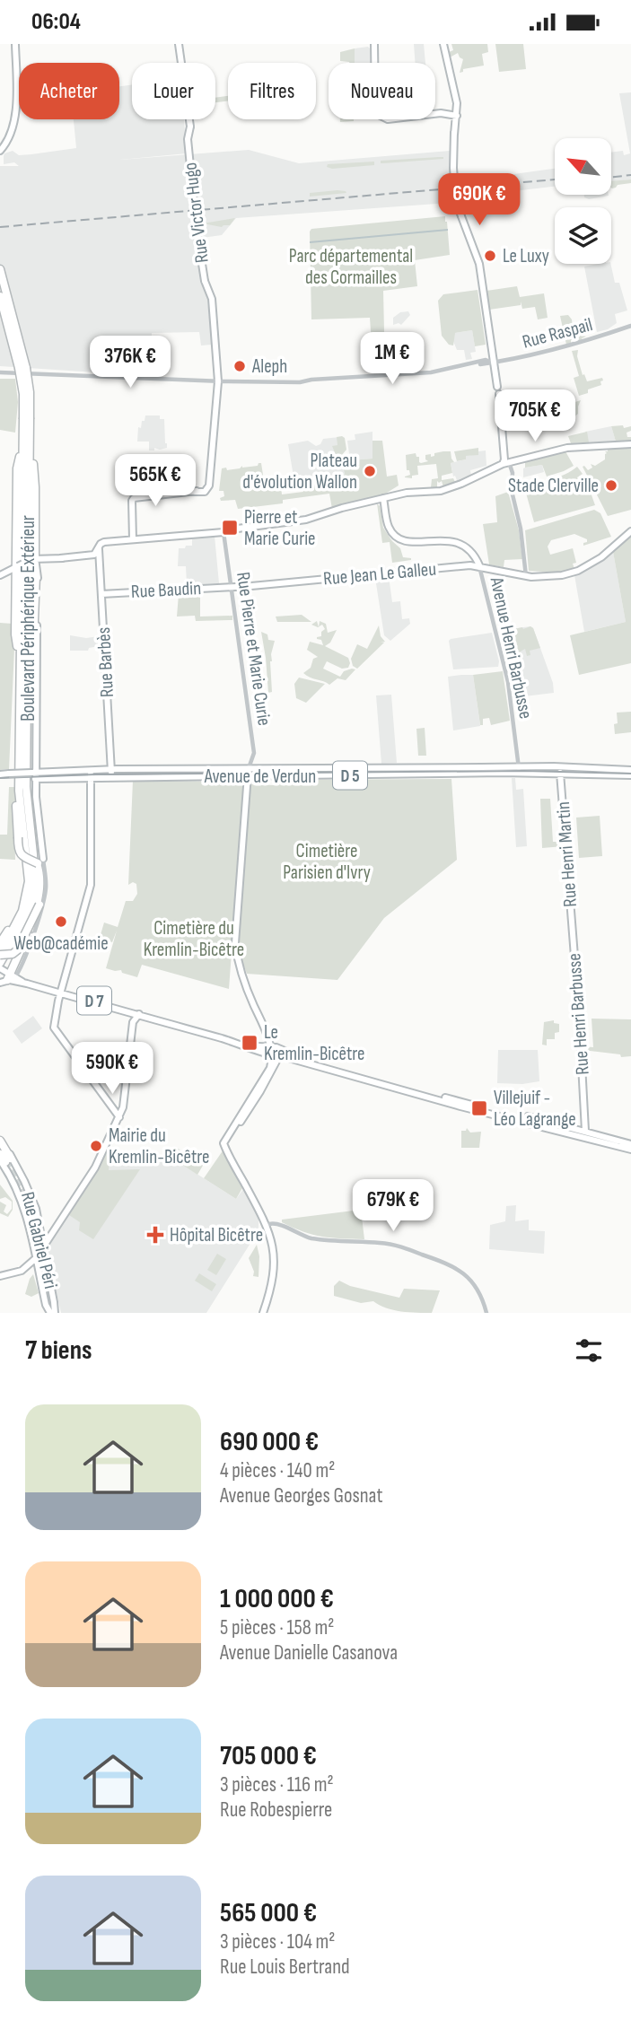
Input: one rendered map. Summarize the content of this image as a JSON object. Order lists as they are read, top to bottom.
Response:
{
  "streets": {
    "highway": ["Boulevard Périphérique Extérieur"],
    "main road": [
      "Rue Victor Hugo",
      "Rue Jean Le Galleu",
      "Rue Baudin",
      "Rue Barbès",
      "D 5",
      "Avenue de Verdun",
      "Rue Henri Martin",
      "D 7",
      "Rue Henri Barbusse",
      "Rue Gabriel Péri"
    ],
    "street": ["Rue Raspail", "Avenue Henri Barbusse", "Rue Pierre et Marie Curie"]
  },
  "crossings": [
    ["Rue Victor Hugo", "Rue Raspail"],
    ["Rue Jean Le Galleu", "Rue Baudin"],
    ["Rue Jean Le Galleu", "Rue Pierre et Marie Curie"],
    ["Rue Baudin", "Rue Pierre et Marie Curie"],
    ["Rue Baudin", "Rue Barbès"],
    ["Boulevard Périphérique Extérieur", "D 7"],
    ["Avenue Henri Barbusse", "Avenue de Verdun"],
    ["Rue Pierre et Marie Curie", "Avenue de Verdun"],
    ["Rue Barbès", "Avenue de Verdun"],
    ["D 5", "Avenue de Verdun"],
    ["D 5", "Rue Henri Martin"],
    ["Avenue de Verdun", "Rue Henri Martin"],
    ["Rue Henri Martin", "Rue Henri Barbusse"]
  ],
  "parks": ["Parc départemental des Cormailles", "Cimetière Parisien d'Ivry", "Cimetière du Kremlin-Bicêtre"],
  "places": {
    "other": [
      "Le Luxy",
      "Aleph",
      "Plateau d'évolution Wallon",
      "Stade Clerville",
      "Web@cadémie",
      "Mairie du Kremlin-Bicêtre"
    ],
    "transit": ["Pierre et Marie Curie", "Le Kremlin-Bicêtre", "Villejuif - Léo Lagrange"],
    "health": ["Hôpital Bicêtre"]
  },
  "north": "top left",
  "page": {
    "status": "06:04",
    "chip": [
      "Acheter",
      "Louer",
      "Filtres",
      "Nouveau"
    ],
    "price": [
      "690K €",
      "1M €",
      "376K €",
      "705K €",
      "565K €",
      "590K €",
      "679K €"
    ],
    "heading": "7 biens",
    "list": [
      {
        "name": "690 000 €",
        "note": "4 pièces · 140 m² · Avenue Georges Gosnat"
      },
      {
        "name": "1 000 000 €",
        "note": "5 pièces · 158 m² · Avenue Danielle Casanova"
      },
      {
        "name": "705 000 €",
        "note": "3 pièces · 116 m² · Rue Robespierre"
      },
      {
        "name": "565 000 €",
        "note": "3 pièces · 104 m² · Rue Louis Bertrand"
      }
    ]
  }
}
